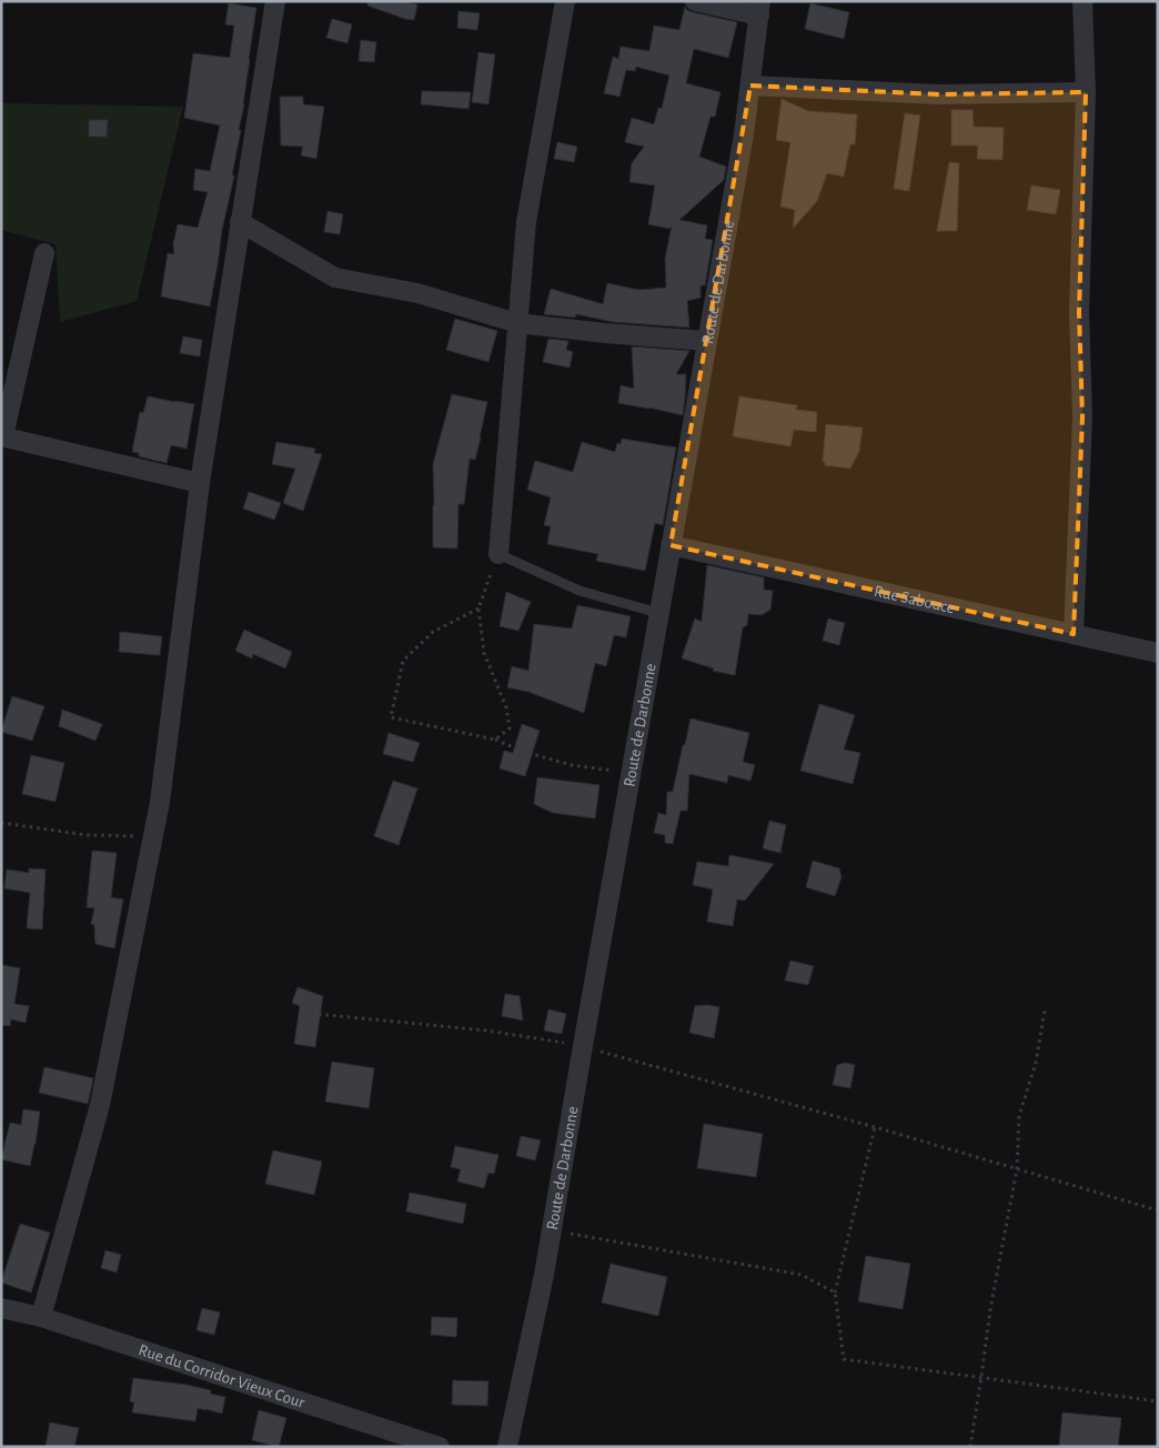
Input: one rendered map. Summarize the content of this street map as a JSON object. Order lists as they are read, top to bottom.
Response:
{
  "streets": {
    "street": ["Route de Darbonne", "Rue Sabouce", "Rue du Corridor Vieux Cour"]
  },
  "crossings": [
    ["Route de Darbonne", "Rue Sabouce"]
  ]
}
